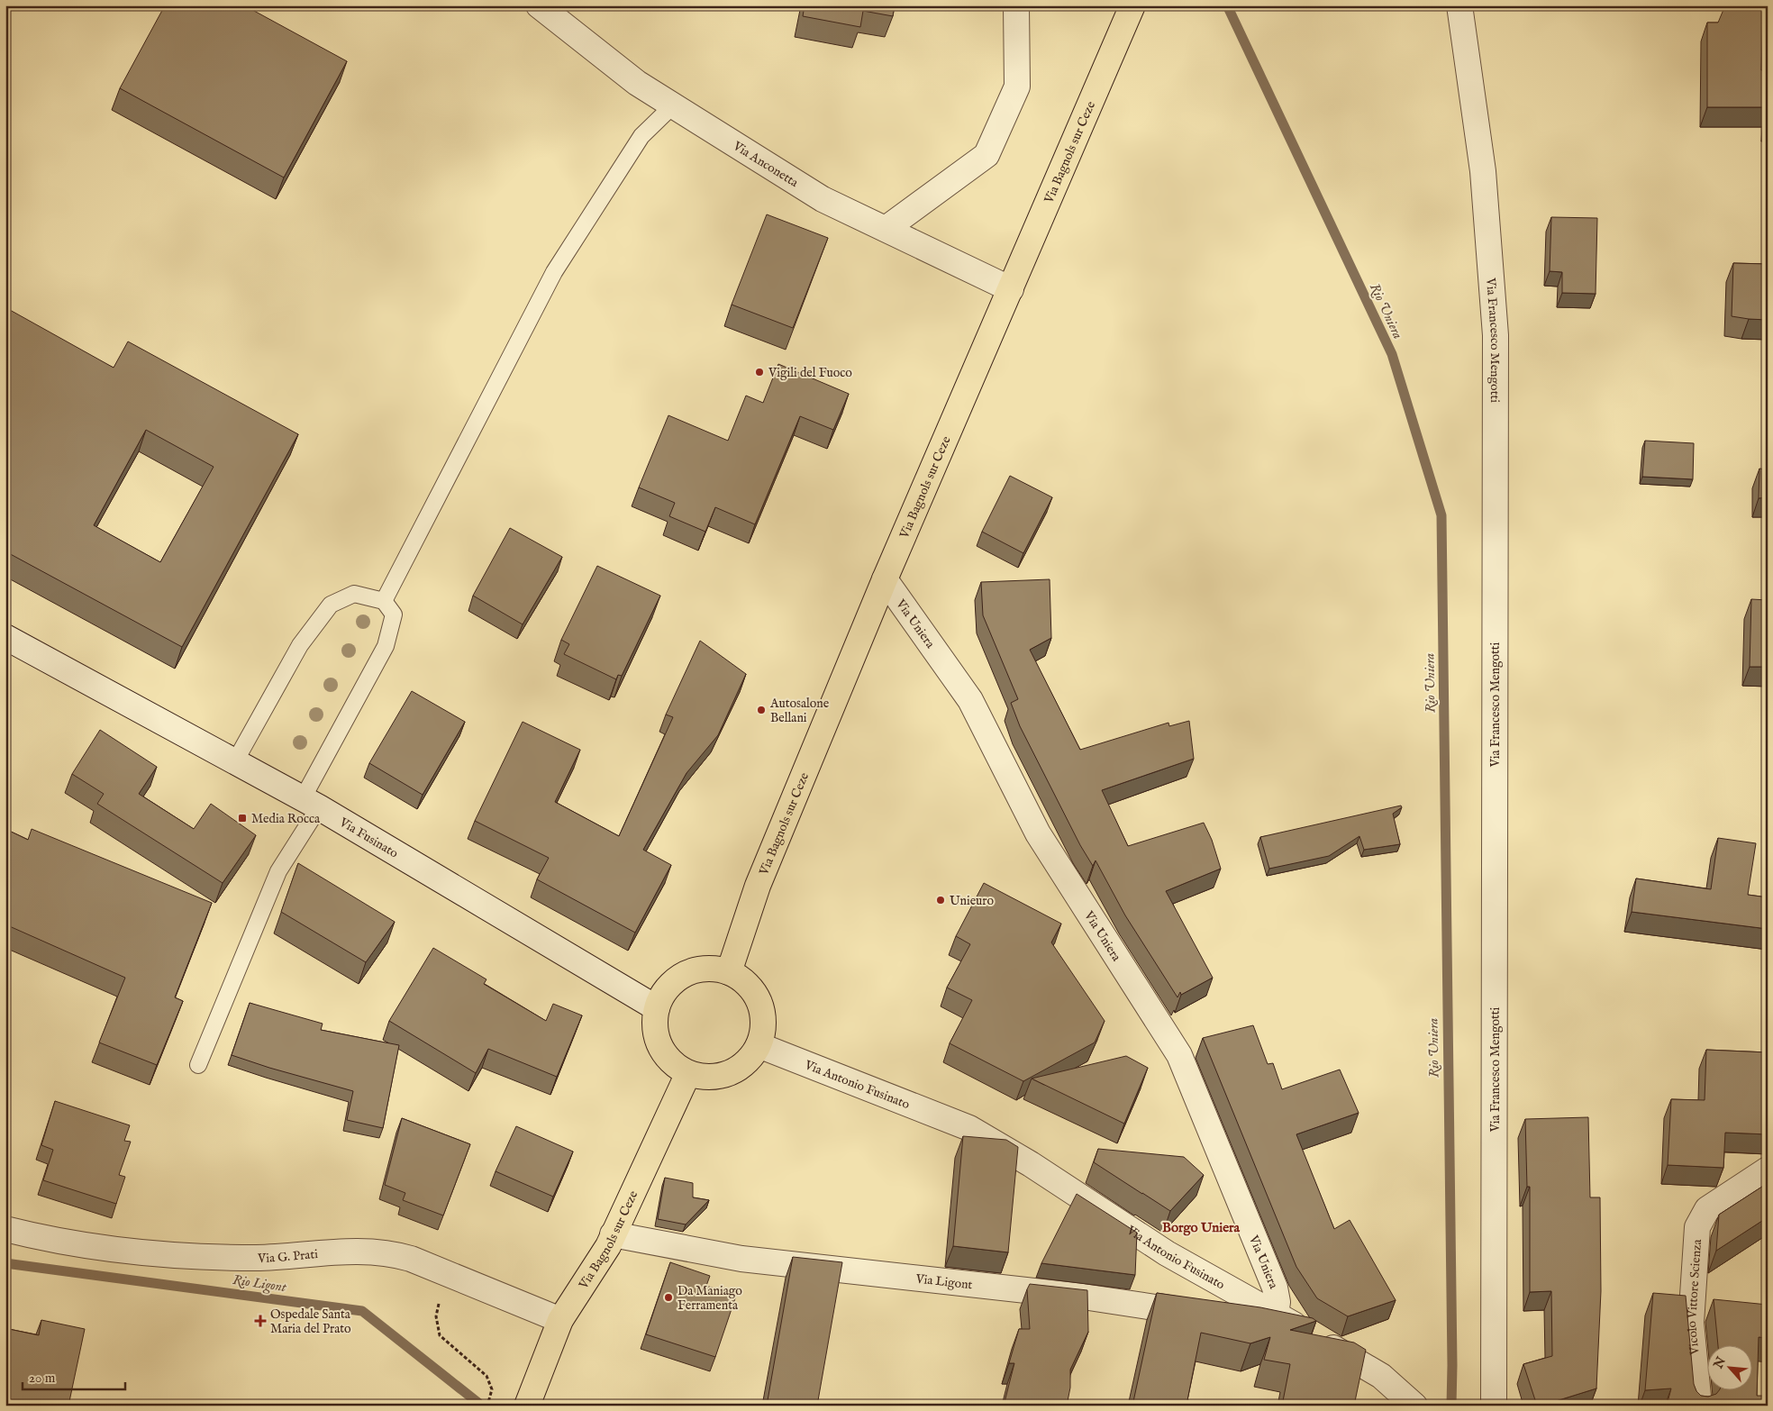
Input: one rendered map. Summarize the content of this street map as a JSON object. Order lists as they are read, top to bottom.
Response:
{
  "streets": {
    "main road": ["Via Bagnols sur Ceze"],
    "street": [
      "Via Anconetta",
      "Via Francesco Mengotti",
      "Via Uniera",
      "Via Fusinato",
      "Via Antonio Fusinato",
      "Via G. Prati",
      "Via Ligont",
      "Vicolo Vittore Scienza"
    ]
  },
  "crossings": [
    ["Via Bagnols sur Ceze", "Via Anconetta"],
    ["Via Bagnols sur Ceze", "Via Uniera"],
    ["Via Bagnols sur Ceze", "Via Fusinato"],
    ["Via Bagnols sur Ceze", "Via Antonio Fusinato"],
    ["Via Bagnols sur Ceze", "Via G. Prati"],
    ["Via Bagnols sur Ceze", "Via Ligont"],
    ["Via Uniera", "Via Antonio Fusinato"],
    ["Via Fusinato", "Via Antonio Fusinato"]
  ],
  "districts": ["Borgo Uniera"],
  "water": ["Rio Uniera", "Rio Ligont"],
  "places": {
    "other": [
      "Vigili del Fuoco",
      "Autosalone Bellani",
      "Unieuro",
      "Da Maniago Ferramenta"
    ],
    "transit": ["Media Rocca"],
    "health": ["Ospedale Santa Maria del Prato"]
  },
  "scale_bar": "20 m",
  "north": "top left"
}
